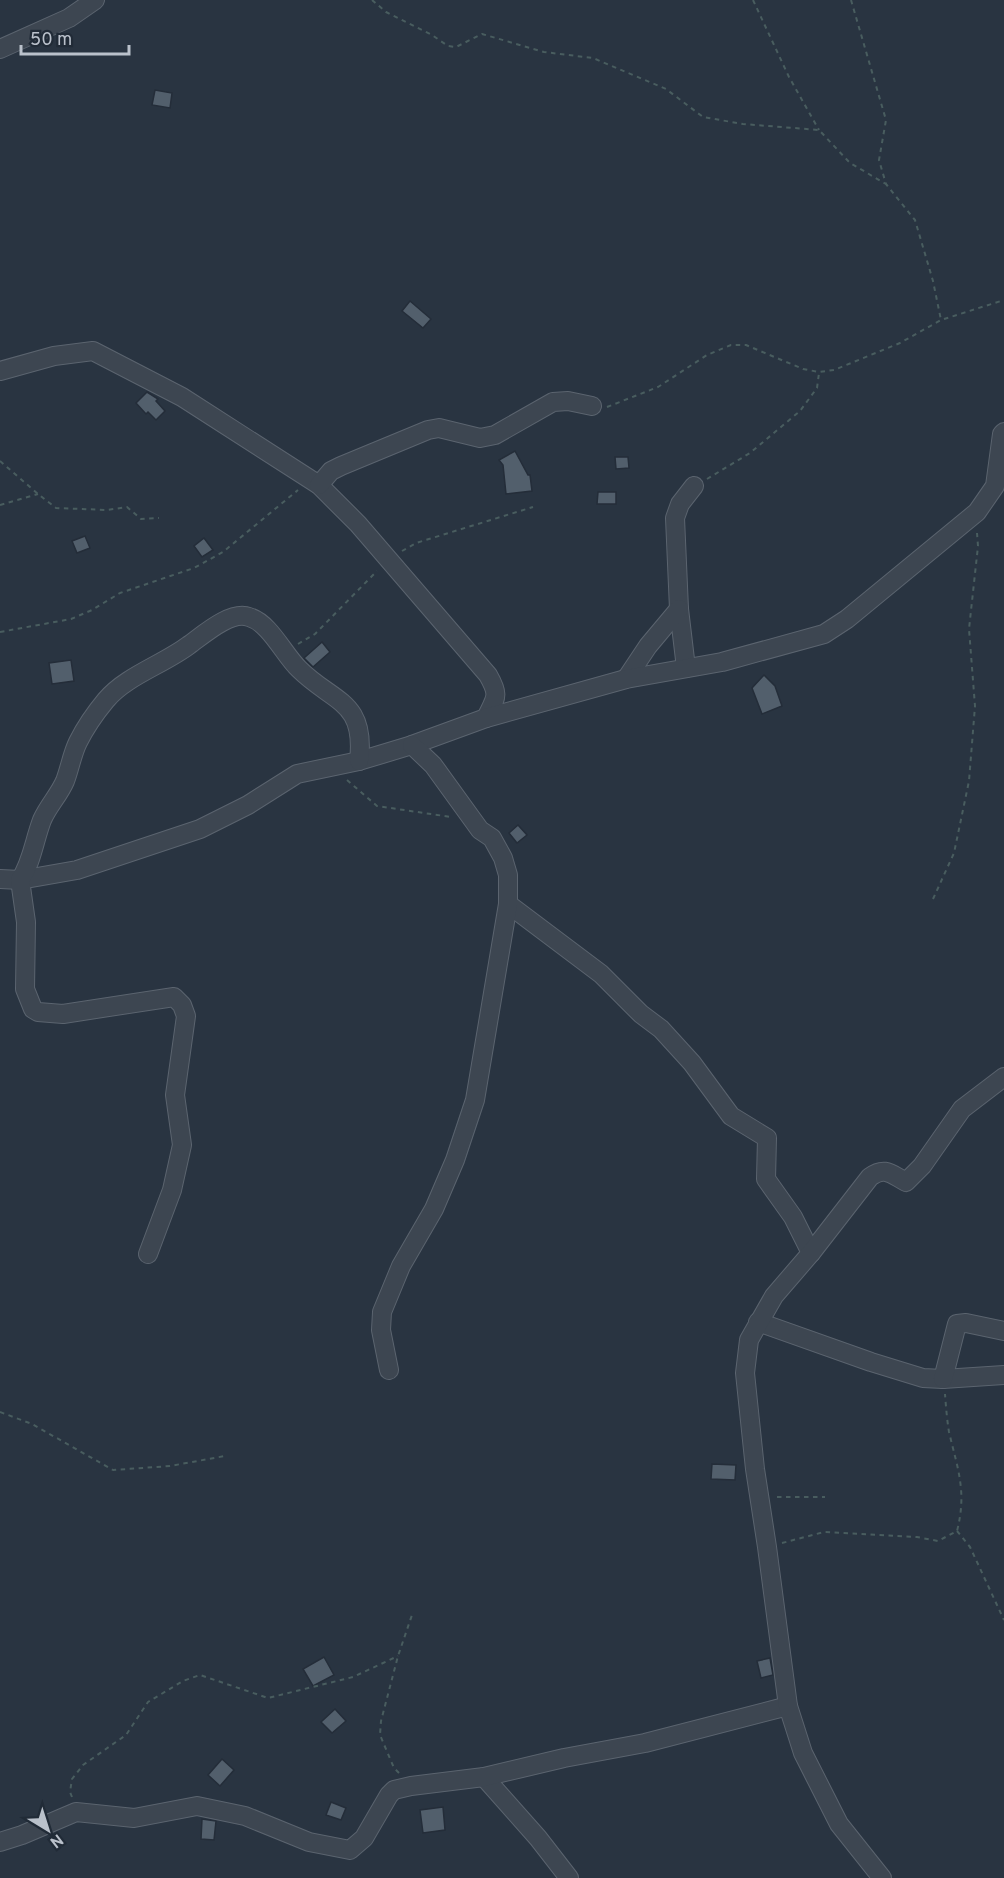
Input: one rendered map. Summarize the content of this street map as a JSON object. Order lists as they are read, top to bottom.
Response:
{
  "scale_bar": "50 m",
  "north": "bottom right"
}
